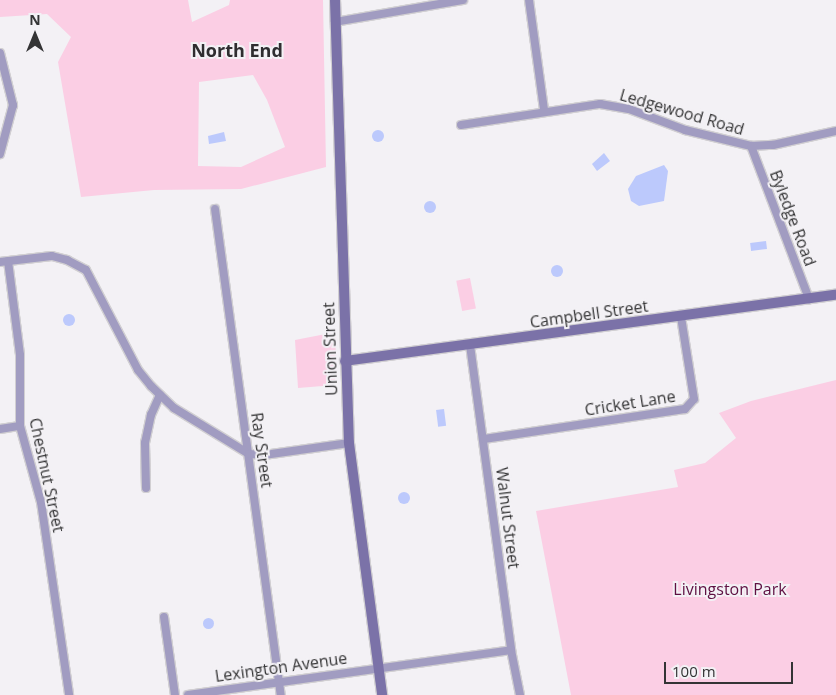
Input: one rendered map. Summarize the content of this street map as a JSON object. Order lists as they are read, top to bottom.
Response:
{
  "streets": {
    "street": [
      "Ledgewood Road",
      "Byledge Road",
      "Campbell Street",
      "Union Street",
      "Cricket Lane",
      "Ray Street",
      "Chestnut Street",
      "Walnut Street",
      "Lexington Avenue"
    ]
  },
  "crossings": [
    ["Ledgewood Road", "Byledge Road"],
    ["Byledge Road", "Campbell Street"],
    ["Campbell Street", "Union Street"],
    ["Campbell Street", "Cricket Lane"],
    ["Campbell Street", "Walnut Street"],
    ["Union Street", "Lexington Avenue"],
    ["Cricket Lane", "Walnut Street"],
    ["Ray Street", "Lexington Avenue"],
    ["Walnut Street", "Lexington Avenue"]
  ],
  "districts": ["North End"],
  "parks": ["Livingston Park"],
  "scale_bar": "100 m",
  "north": "top"
}
